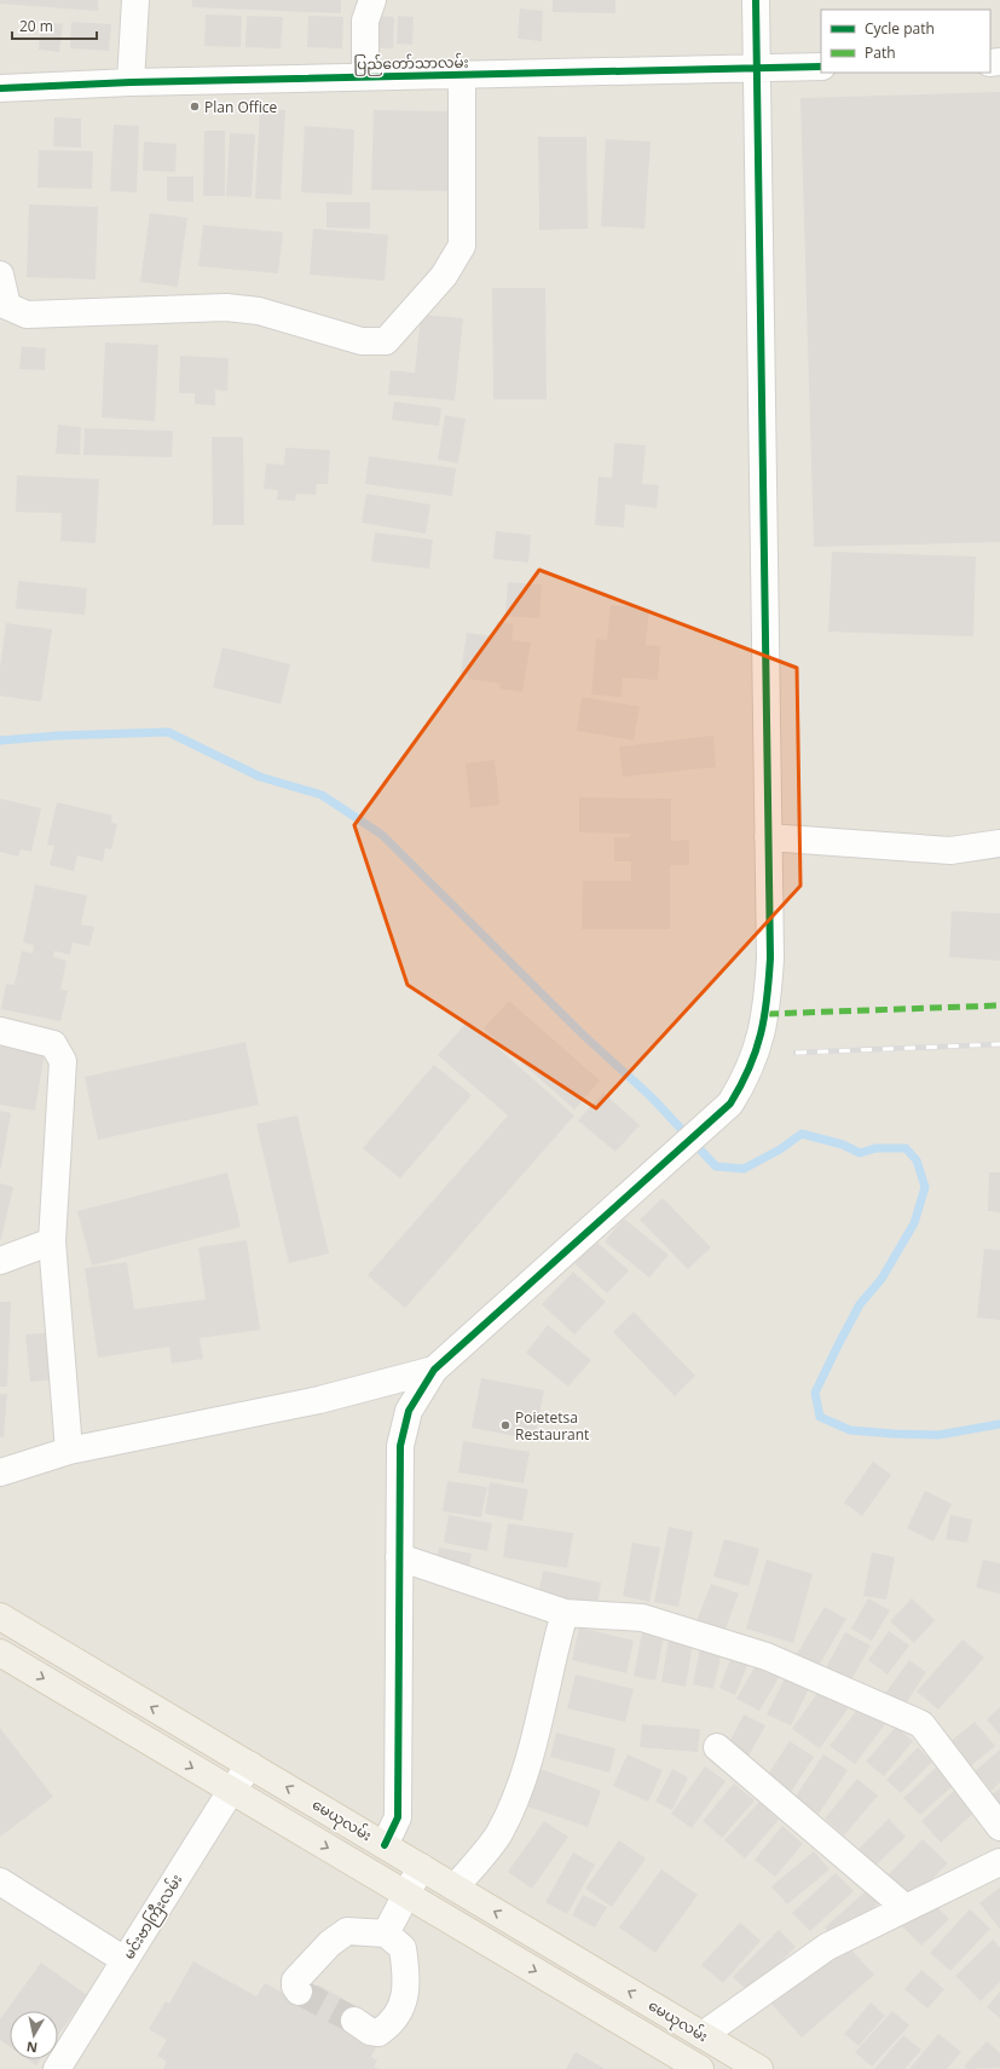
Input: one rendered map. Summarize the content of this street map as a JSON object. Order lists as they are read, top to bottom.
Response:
{
  "streets": {
    "main road": ["မေယုလမ်း"],
    "street": ["ပြည်တော်သာလမ်း", "မင်းဗာကြီးလမ်း"]
  },
  "crossings": [
    ["မေယုလမ်း", "မင်းဗာကြီးလမ်း"]
  ],
  "places": ["Plan Office", "Poietetsa Restaurant"],
  "legend": ["Cycle path", "Path"],
  "scale_bar": "20 m",
  "north": "bottom"
}
